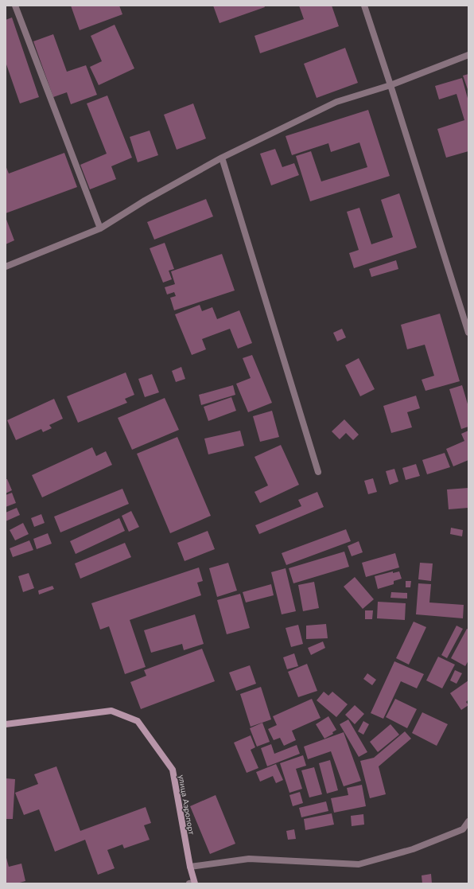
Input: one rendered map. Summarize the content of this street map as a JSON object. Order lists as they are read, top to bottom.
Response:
{
  "streets": {
    "main road": ["улица Аэропорт"]
  }
}
